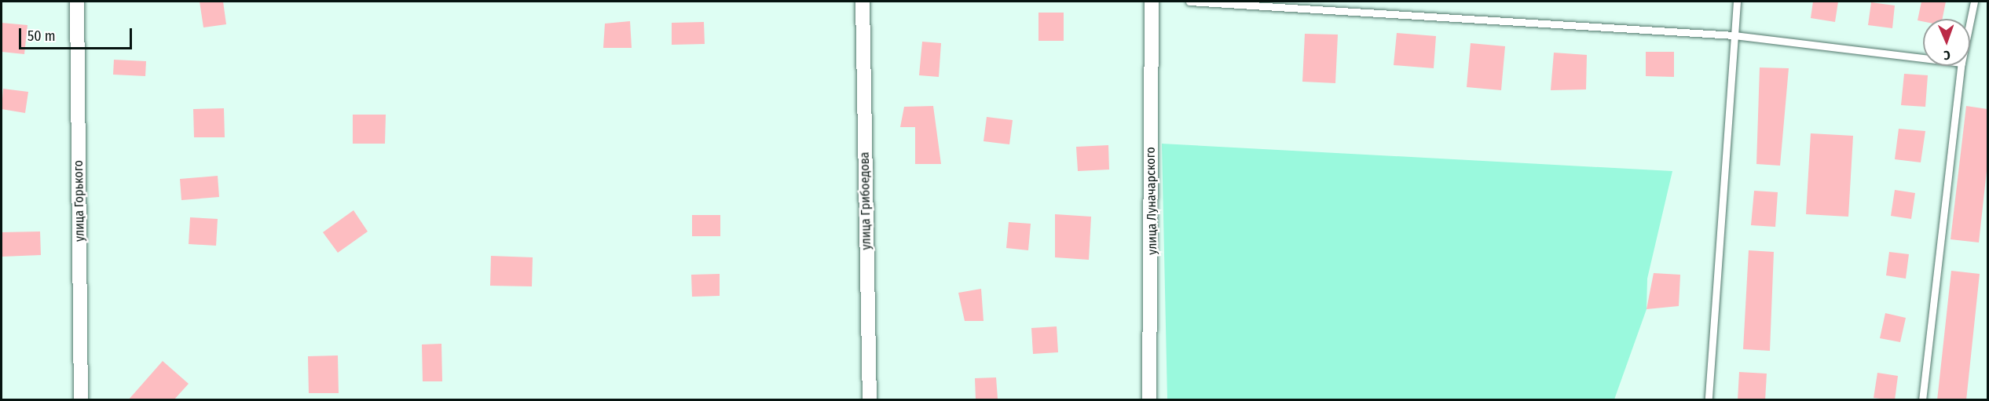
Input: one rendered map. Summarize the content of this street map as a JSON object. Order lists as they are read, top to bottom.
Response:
{
  "streets": {
    "street": ["улица Горького", "улица Грибоедова", "улица Луначарского"]
  },
  "scale_bar": "50 m",
  "north": "bottom"
}
